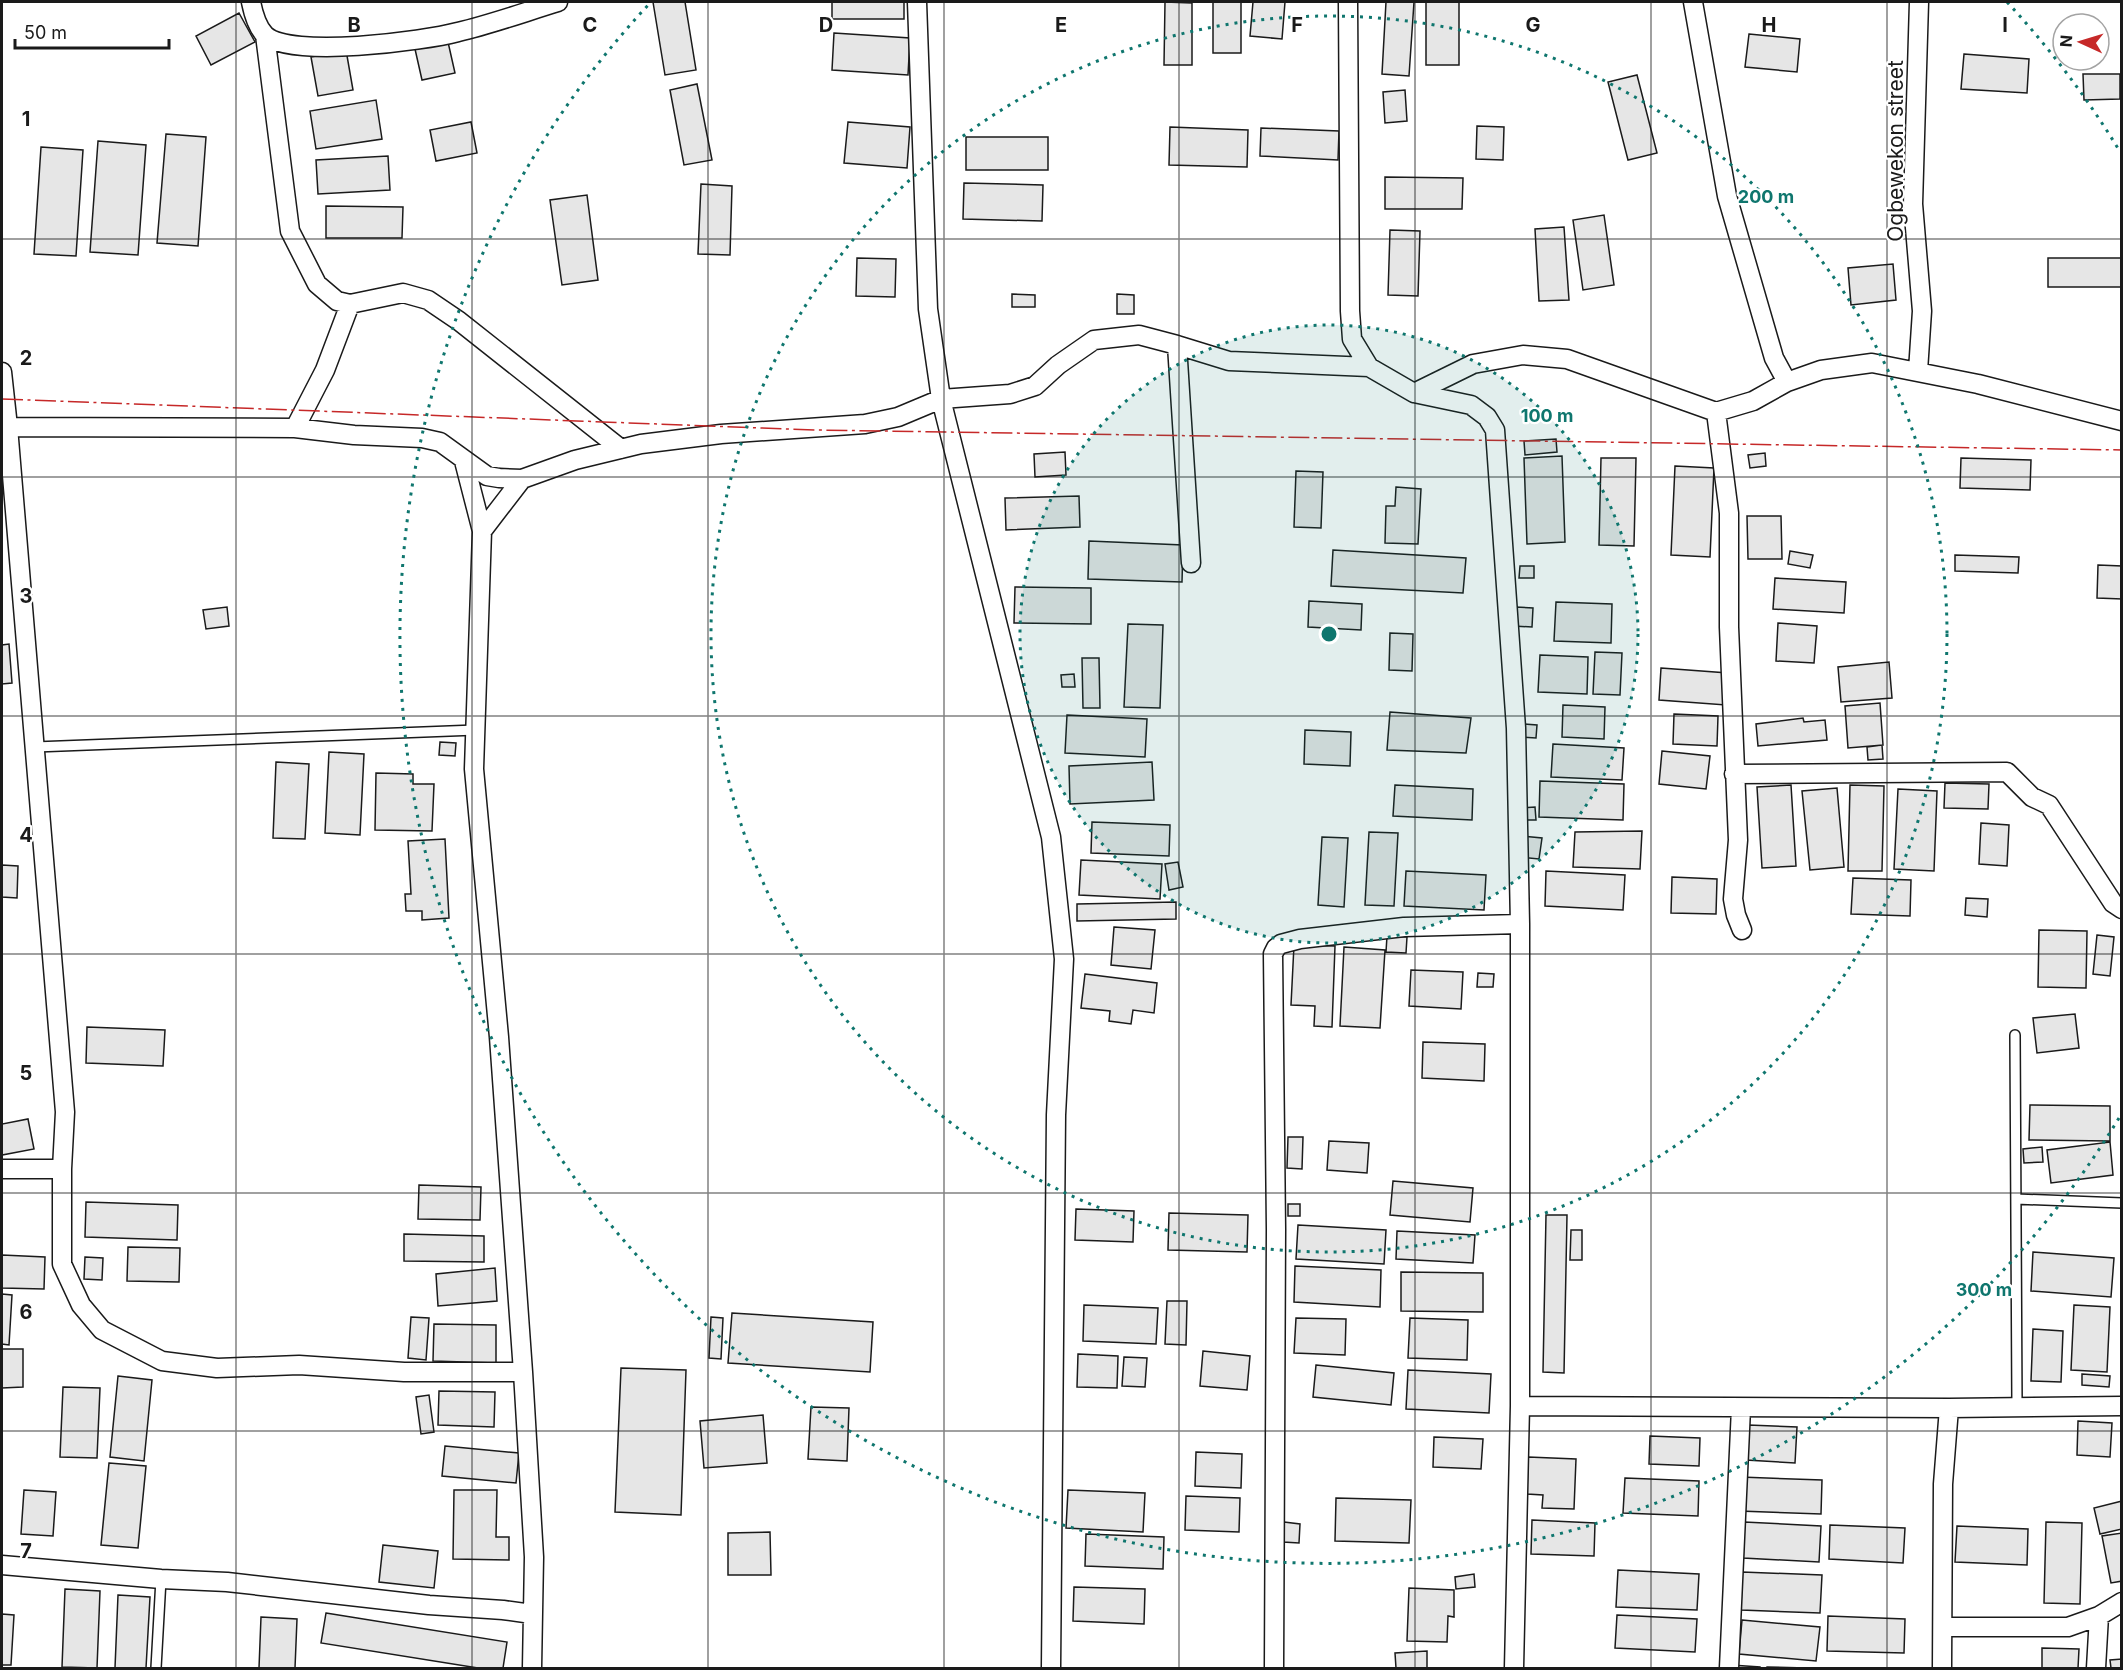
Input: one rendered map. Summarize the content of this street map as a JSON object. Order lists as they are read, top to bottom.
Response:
{
  "streets": {
    "street": ["Ogbewekon street"]
  },
  "scale_bar": "50 m",
  "north": "left",
  "grid": {
    "columns": [
      "B",
      "C",
      "D",
      "E",
      "F",
      "G",
      "H",
      "I"
    ],
    "rows": [
      "1",
      "2",
      "3",
      "4",
      "5",
      "6",
      "7"
    ]
  },
  "rings": ["200 m", "100 m", "300 m"]
}
